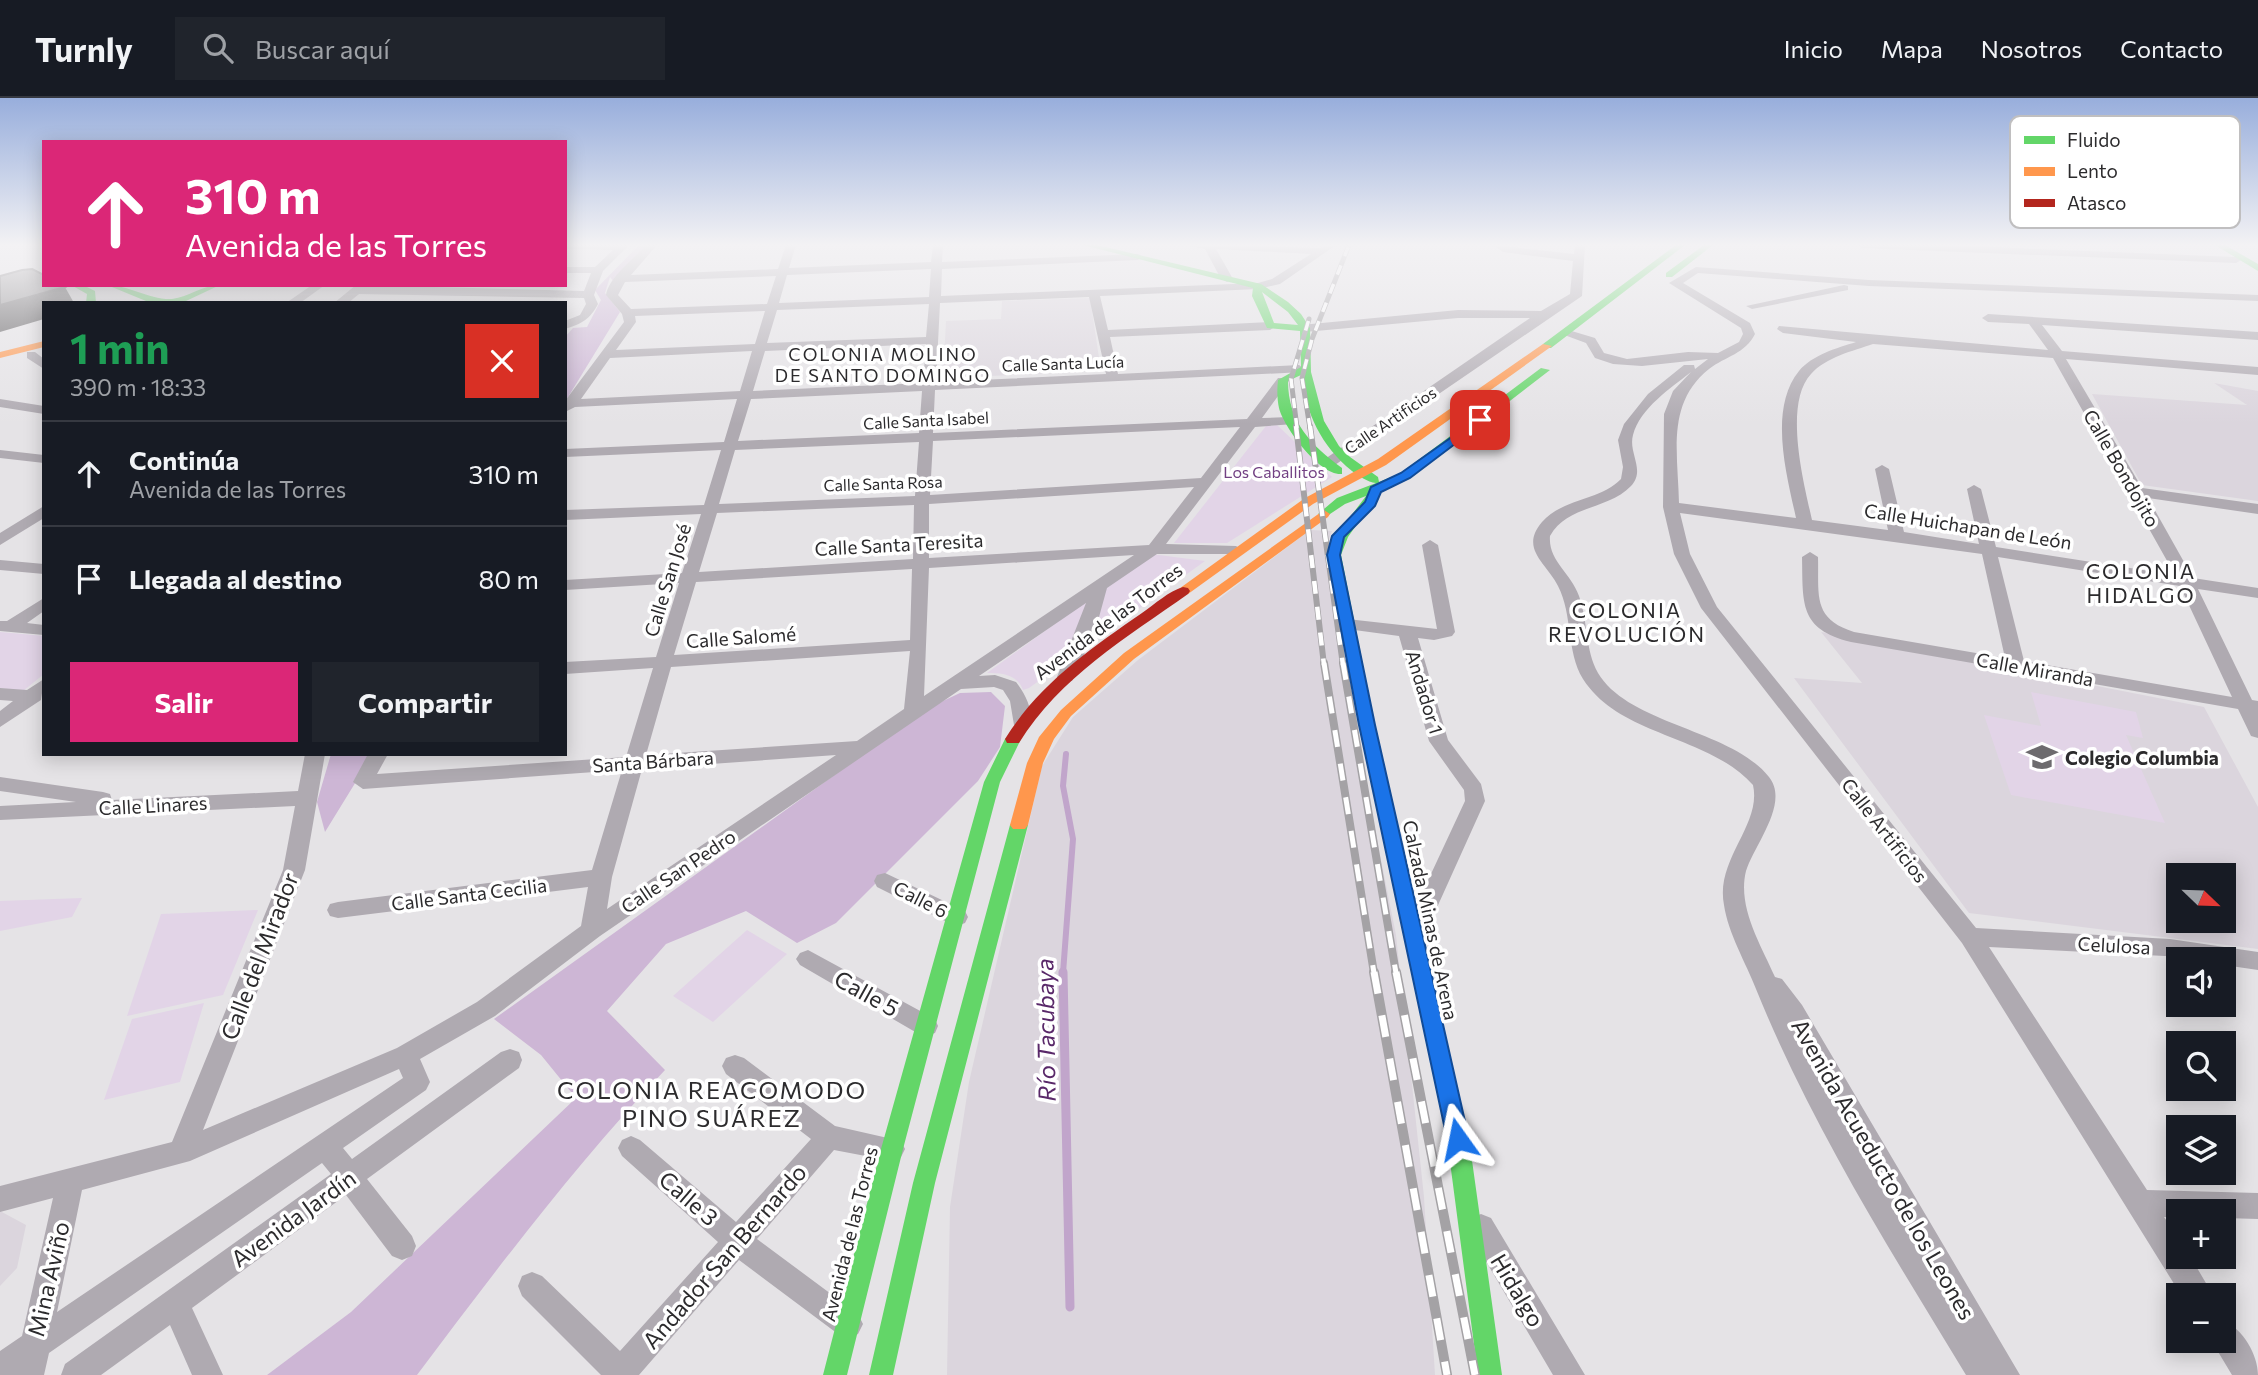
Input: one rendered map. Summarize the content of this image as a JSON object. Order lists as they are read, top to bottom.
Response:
{
  "streets": {
    "main road": ["Avenida de las Torres", "Calzada Minas de Arena"],
    "street": [
      "Calle Santa Lucía",
      "Calle Santa Isabel",
      "Calle Artificios",
      "Calle Bondojito",
      "Calle Santa Rosa",
      "Calle Huichapan de León",
      "Calle Santa Teresita",
      "Calle San José",
      "Calle Salomé",
      "Calle Miranda",
      "Andador 1",
      "Santa Bárbara",
      "Calle Linares",
      "Calle San Pedro",
      "Calle Santa Cecilia",
      "Calle 6",
      "Celulosa",
      "Calle del Mirador",
      "Calle 5",
      "Avenida Acueducto de los Leones",
      "Calle 3",
      "Avenida Jardín",
      "Andador San Bernardo",
      "Mina Aviño",
      "Hidalgo"
    ]
  },
  "crossings": [
    ["Calle Santa Lucía", "Calle San José"],
    ["Calle Santa Isabel", "Calle San José"],
    ["Calle Artificios", "Calle Huichapan de León"],
    ["Calle Artificios", "Celulosa"],
    ["Calle Artificios", "Avenida Acueducto de los Leones"],
    ["Calle Bondojito", "Calle Huichapan de León"],
    ["Calle Bondojito", "Calle Miranda"],
    ["Calle Santa Rosa", "Calle San José"],
    ["Calle Santa Teresita", "Calle San José"],
    ["Calle Santa Teresita", "Avenida de las Torres"],
    ["Calle Santa Teresita", "Calle San Pedro"],
    ["Calle San José", "Calle Salomé"],
    ["Calle San José", "Santa Bárbara"],
    ["Calle San José", "Calle San Pedro"],
    ["Calle San José", "Calle Santa Cecilia"],
    ["Avenida de las Torres", "Calle 6"],
    ["Avenida de las Torres", "Calle 5"],
    ["Avenida de las Torres", "Calle 3"],
    ["Andador 1", "Calzada Minas de Arena"],
    ["Santa Bárbara", "Calle San Pedro"],
    ["Calle Linares", "Calle del Mirador"],
    ["Calle San Pedro", "Calle del Mirador"],
    ["Calle San Pedro", "Avenida Jardín"],
    ["Calle San Pedro", "Mina Aviño"],
    ["Calzada Minas de Arena", "Hidalgo"],
    ["Calle 3", "Andador San Bernardo"],
    ["Avenida Jardín", "Mina Aviño"]
  ],
  "districts": [
    "COLONIA MOLINO DE SANTO DOMINGO",
    "COLONIA HIDALGO",
    "COLONIA REVOLUCIÓN",
    "COLONIA REACOMODO PINO SUÁREZ"
  ],
  "water": ["Río Tacubaya"],
  "parks": ["Los Caballitos"],
  "places": {
    "school or university": ["Colegio Columbia"]
  },
  "legend": ["Fluido", "Lento", "Atasco"],
  "north": "bottom right",
  "page": {
    "header": "Turnly",
    "search": "Buscar aquí",
    "nav": [
      "Inicio",
      "Mapa",
      "Nosotros",
      "Contacto"
    ],
    "turn": ["310 m", "Avenida de las Torres"],
    "heading": ["1 min", "390 m · 18:33"],
    "list": [
      {
        "name": "Continúa",
        "note": "Avenida de las Torres",
        "value": "310 m"
      },
      {
        "name": "Llegada al destino",
        "value": "80 m"
      }
    ],
    "buttons": ["Salir", "Compartir"],
    "map_buttons": ["+", "−"]
  }
}
